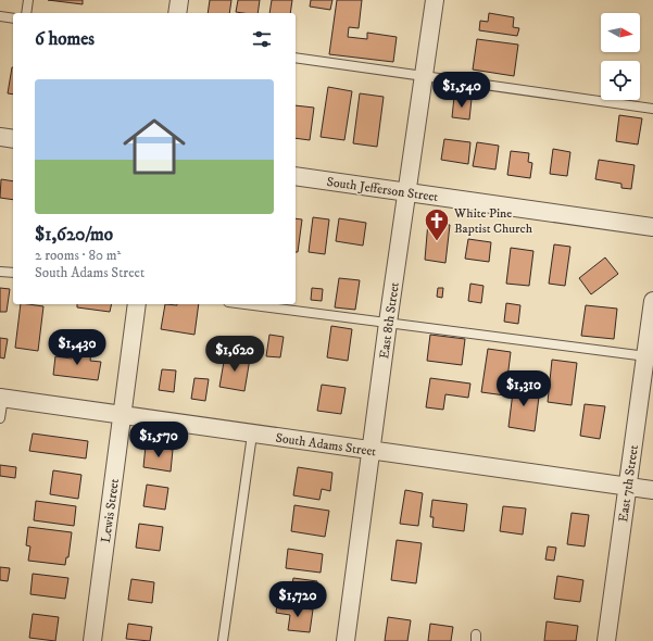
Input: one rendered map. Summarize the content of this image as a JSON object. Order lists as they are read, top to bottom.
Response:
{
  "streets": {
    "street": [
      "South Jefferson Street",
      "East 8th Street",
      "South Adams Street",
      "East 7th Street",
      "Lewis Street"
    ]
  },
  "crossings": [
    ["South Jefferson Street", "East 8th Street"],
    ["East 8th Street", "South Adams Street"],
    ["South Adams Street", "East 7th Street"],
    ["South Adams Street", "Lewis Street"]
  ],
  "places": {
    "church": ["White Pine Baptist Church"]
  },
  "north": "right",
  "page": {
    "heading": "6 homes",
    "list": [
      {
        "name": "$1,620/mo",
        "note": "2 rooms · 80 m² · South Adams Street"
      }
    ],
    "price": [
      "$1,540",
      "$1,430",
      "$1,620",
      "$1,310",
      "$1,570",
      "$1,720"
    ]
  }
}
